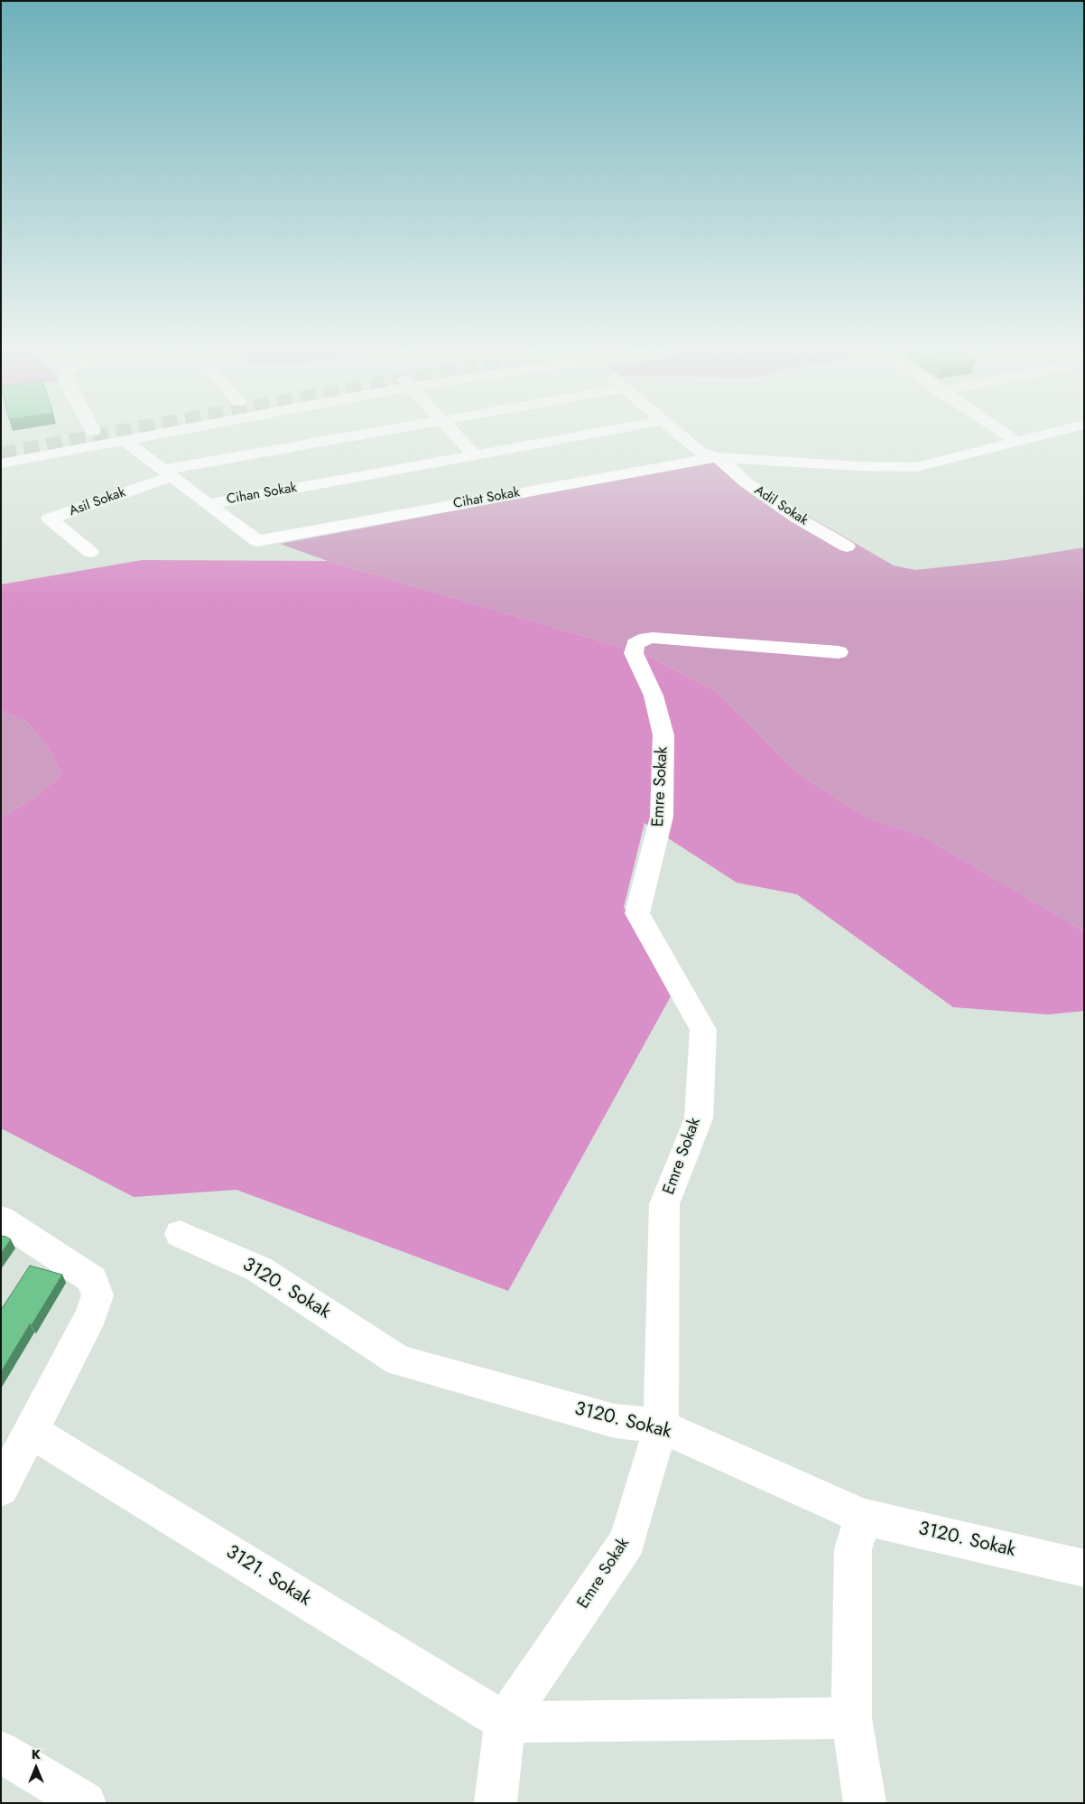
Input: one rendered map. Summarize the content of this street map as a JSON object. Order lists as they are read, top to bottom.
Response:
{
  "streets": {
    "street": [
      "Cihan Sokak",
      "Cihat Sokak",
      "Asil Sokak",
      "Adil Sokak",
      "Emre Sokak",
      "3120. Sokak",
      "3121. Sokak"
    ]
  },
  "crossings": [
    ["Cihan Sokak", "Cihat Sokak"],
    ["Cihat Sokak", "Adil Sokak"],
    ["Emre Sokak", "3120. Sokak"],
    ["Emre Sokak", "3121. Sokak"]
  ],
  "north": "top"
}
